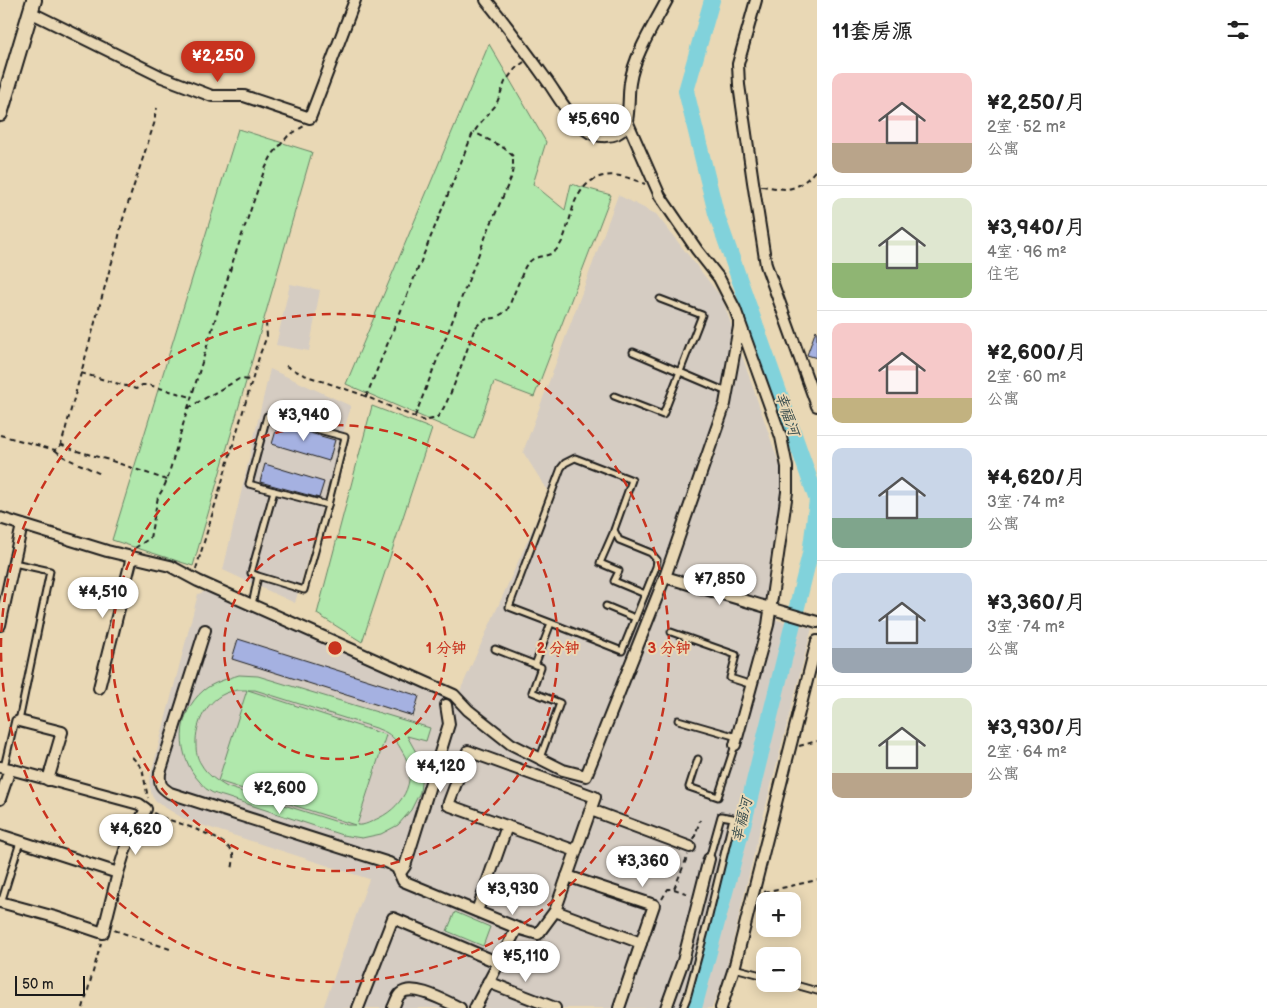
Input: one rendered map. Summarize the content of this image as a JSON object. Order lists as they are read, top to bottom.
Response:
{
  "water": ["幸福河"],
  "scale_bar": "50 m",
  "page": {
    "heading": "11套房源",
    "price": [
      "¥2,250",
      "¥5,690",
      "¥3,940",
      "¥7,850",
      "¥4,510",
      "¥4,120",
      "¥2,600",
      "¥4,620",
      "¥3,360",
      "¥3,930",
      "¥5,110"
    ],
    "list": [
      {
        "name": "¥2,250/月",
        "note": "2室 · 52 m² · 公寓"
      },
      {
        "name": "¥3,940/月",
        "note": "4室 · 96 m² · 住宅"
      },
      {
        "name": "¥2,600/月",
        "note": "2室 · 60 m² · 公寓"
      },
      {
        "name": "¥4,620/月",
        "note": "3室 · 74 m² · 公寓"
      },
      {
        "name": "¥3,360/月",
        "note": "3室 · 74 m² · 公寓"
      },
      {
        "name": "¥3,930/月",
        "note": "2室 · 64 m² · 公寓"
      }
    ],
    "map_buttons": ["+", "−"],
    "scale": "50 m"
  },
  "rings": ["1 分钟", "2 分钟", "3 分钟"]
}
